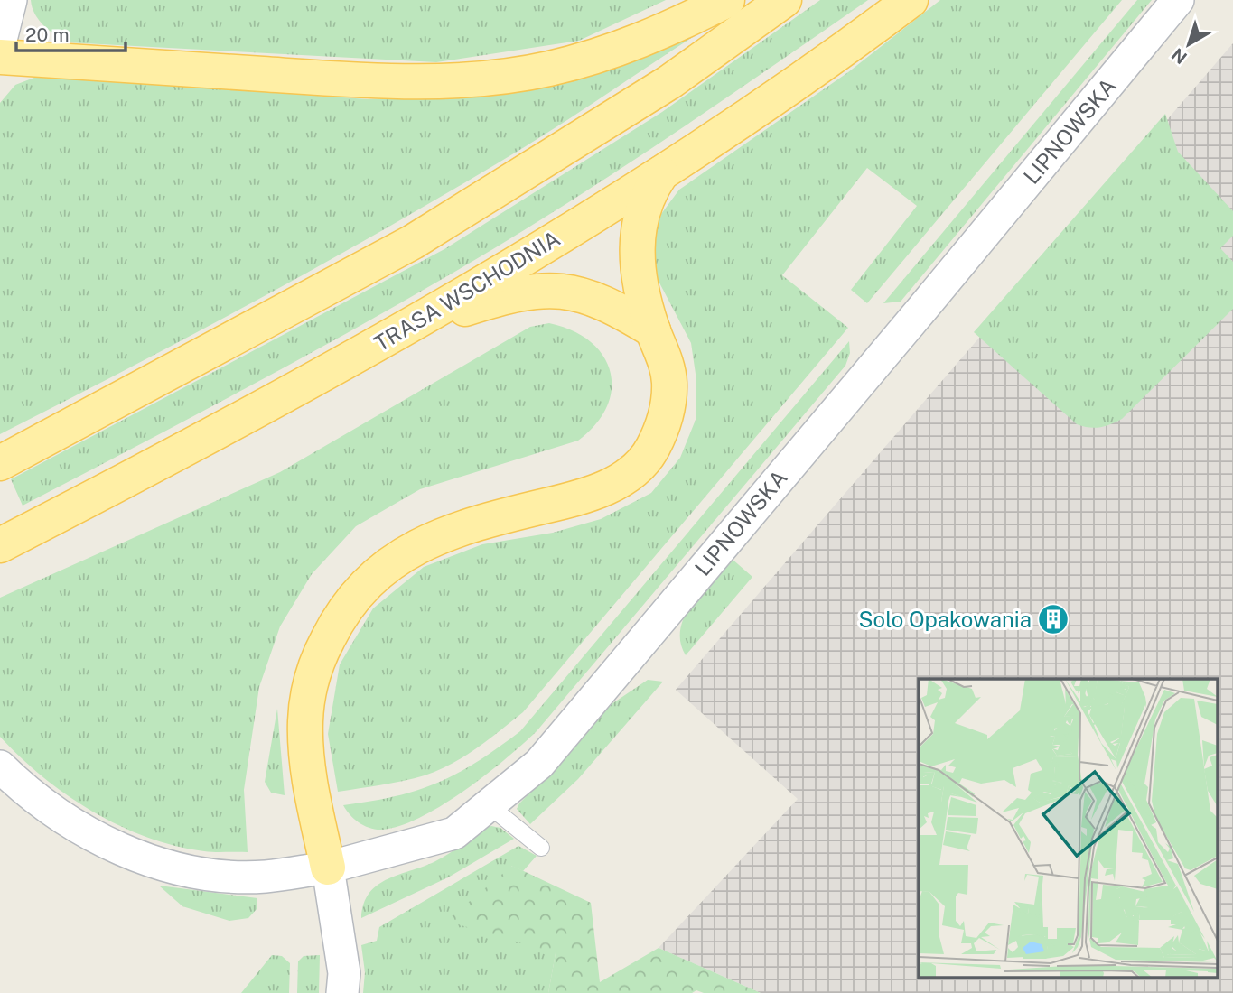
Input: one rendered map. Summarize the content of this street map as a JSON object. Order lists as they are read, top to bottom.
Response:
{
  "streets": {
    "main road": ["TRASA WSCHODNIA"],
    "street": ["LIPNOWSKA"]
  },
  "places": {
    "building": ["Solo Opakowania"]
  },
  "scale_bar": "20 m",
  "north": "bottom left"
}
